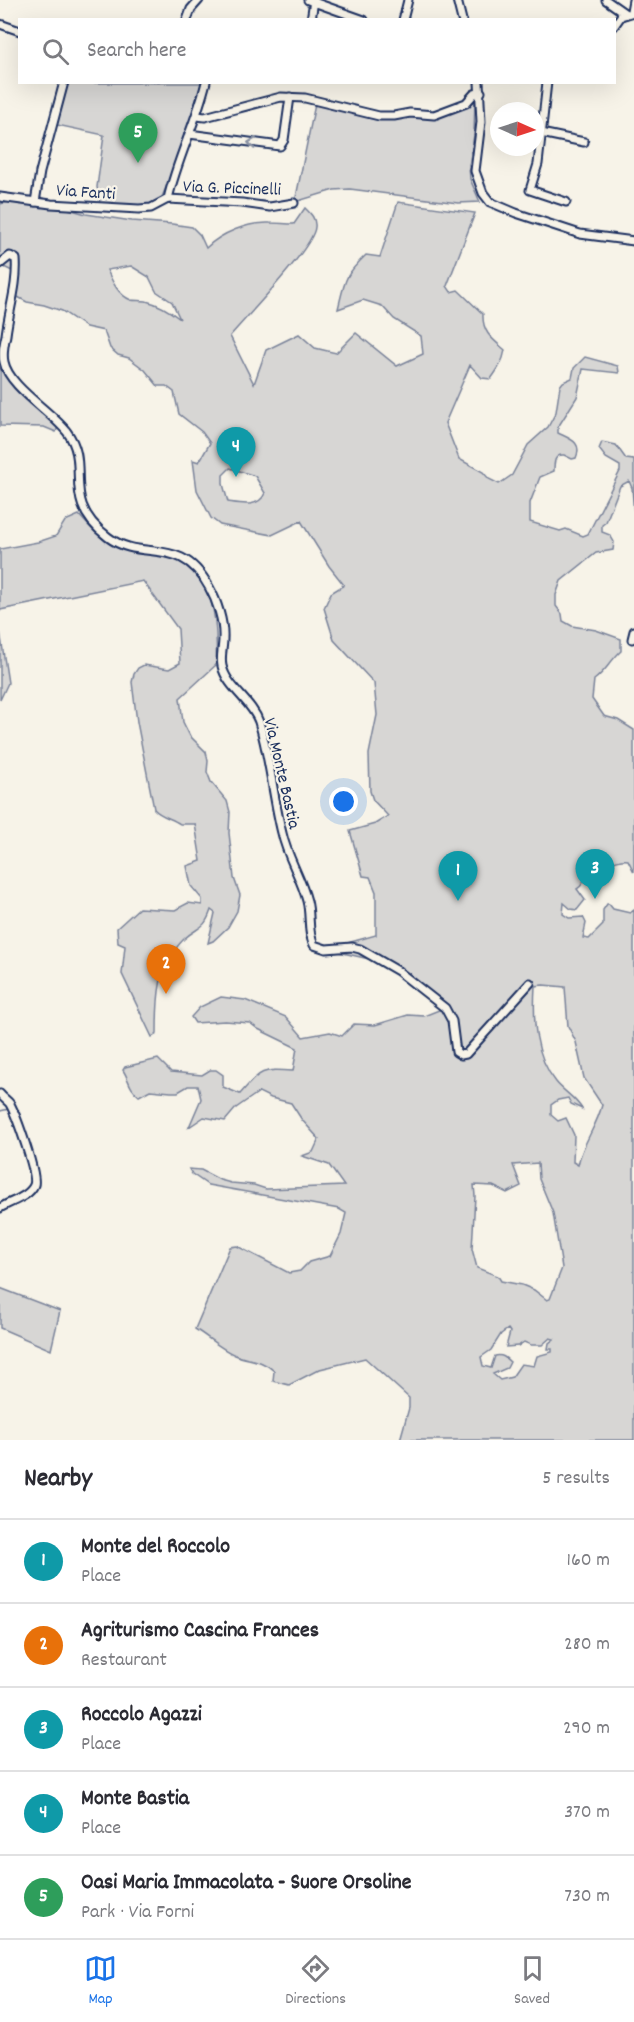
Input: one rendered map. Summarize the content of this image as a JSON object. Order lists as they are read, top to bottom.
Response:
{
  "streets": {
    "street": ["Via G. Piccinelli", "Via Fanti", "Via Monte Bastia"]
  },
  "crossings": [
    ["Via G. Piccinelli", "Via Fanti"]
  ],
  "north": "right",
  "page": {
    "search": "Search here",
    "pins": [
      "5",
      "4",
      "3",
      "1",
      "2"
    ],
    "heading": ["Nearby", "5 results"],
    "list": [
      {
        "mark": "1",
        "name": "Monte del Roccolo",
        "note": "Place",
        "value": "160 m"
      },
      {
        "mark": "2",
        "name": "Agriturismo Cascina Frances",
        "note": "Restaurant",
        "value": "280 m"
      },
      {
        "mark": "3",
        "name": "Roccolo Agazzi",
        "note": "Place",
        "value": "290 m"
      },
      {
        "mark": "4",
        "name": "Monte Bastia",
        "note": "Place",
        "value": "370 m"
      },
      {
        "mark": "5",
        "name": "Oasi Maria Immacolata - Suore Orsoline",
        "note": "Park · Via Forni",
        "value": "730 m"
      }
    ],
    "nav": ["Map", "Directions", "Saved"]
  }
}
